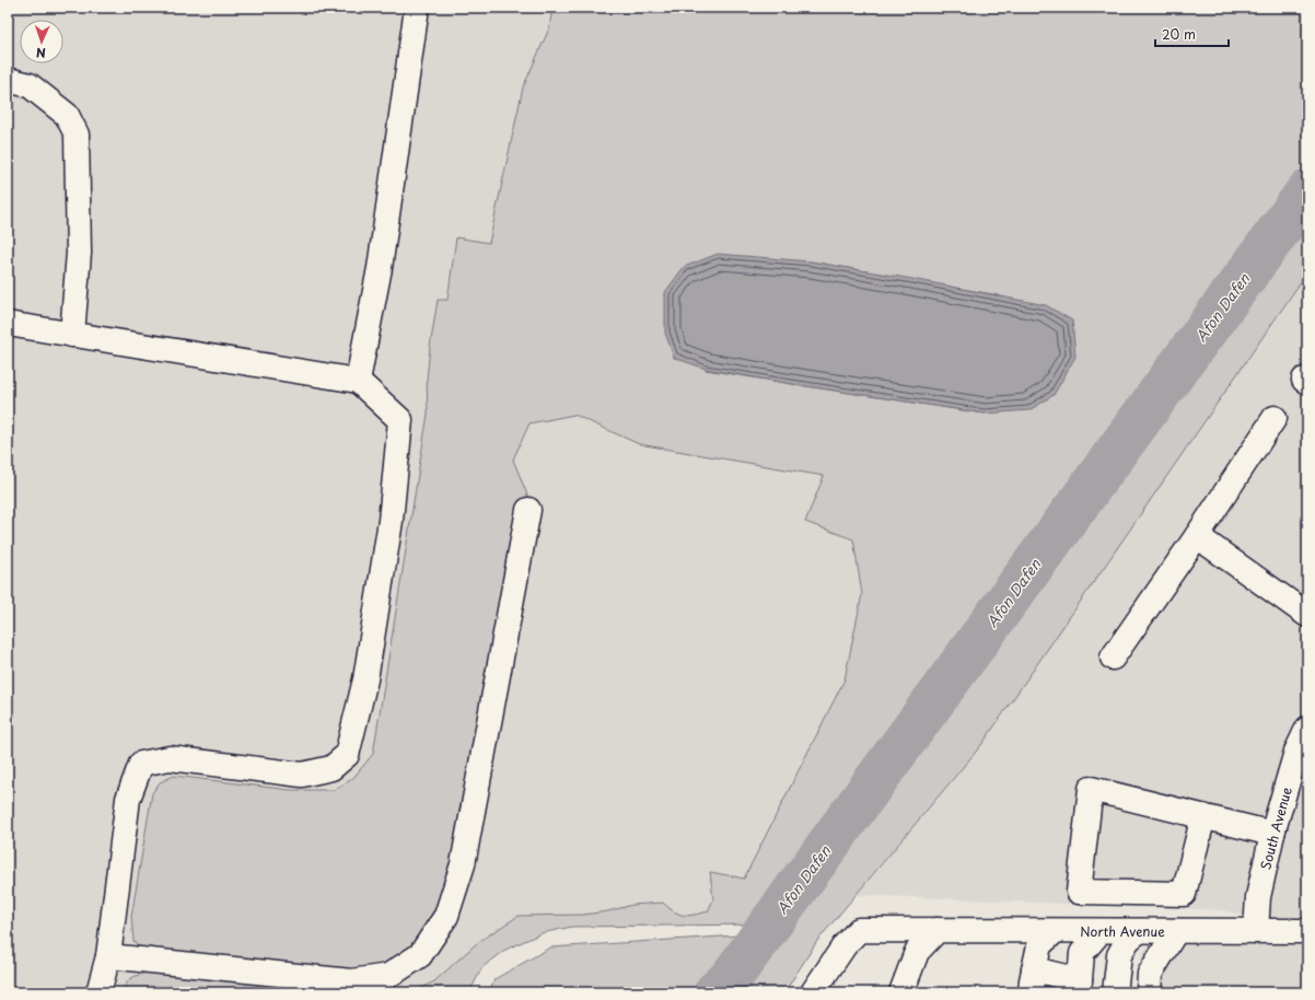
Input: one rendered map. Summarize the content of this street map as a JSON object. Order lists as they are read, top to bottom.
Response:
{
  "streets": {
    "street": ["South Avenue", "North Avenue"]
  },
  "crossings": [
    ["South Avenue", "North Avenue"]
  ],
  "water": ["Afon Dafen"],
  "scale_bar": "20 m",
  "north": "bottom"
}
